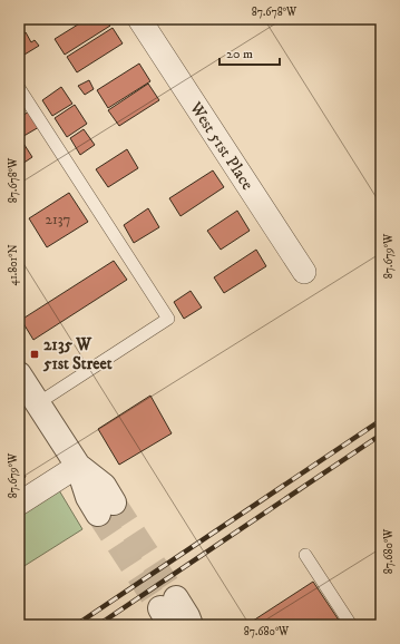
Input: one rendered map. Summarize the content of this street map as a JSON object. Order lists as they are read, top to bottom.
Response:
{
  "streets": {
    "street": ["West 51st Place"]
  },
  "places": {
    "transit": ["2135 W 51st Street"]
  },
  "house_numbers": ["2137"],
  "scale_bar": "20 m",
  "coordinates": [
    "87.678°W",
    "87.679°W",
    "41.801°N",
    "87.680°W"
  ]
}
